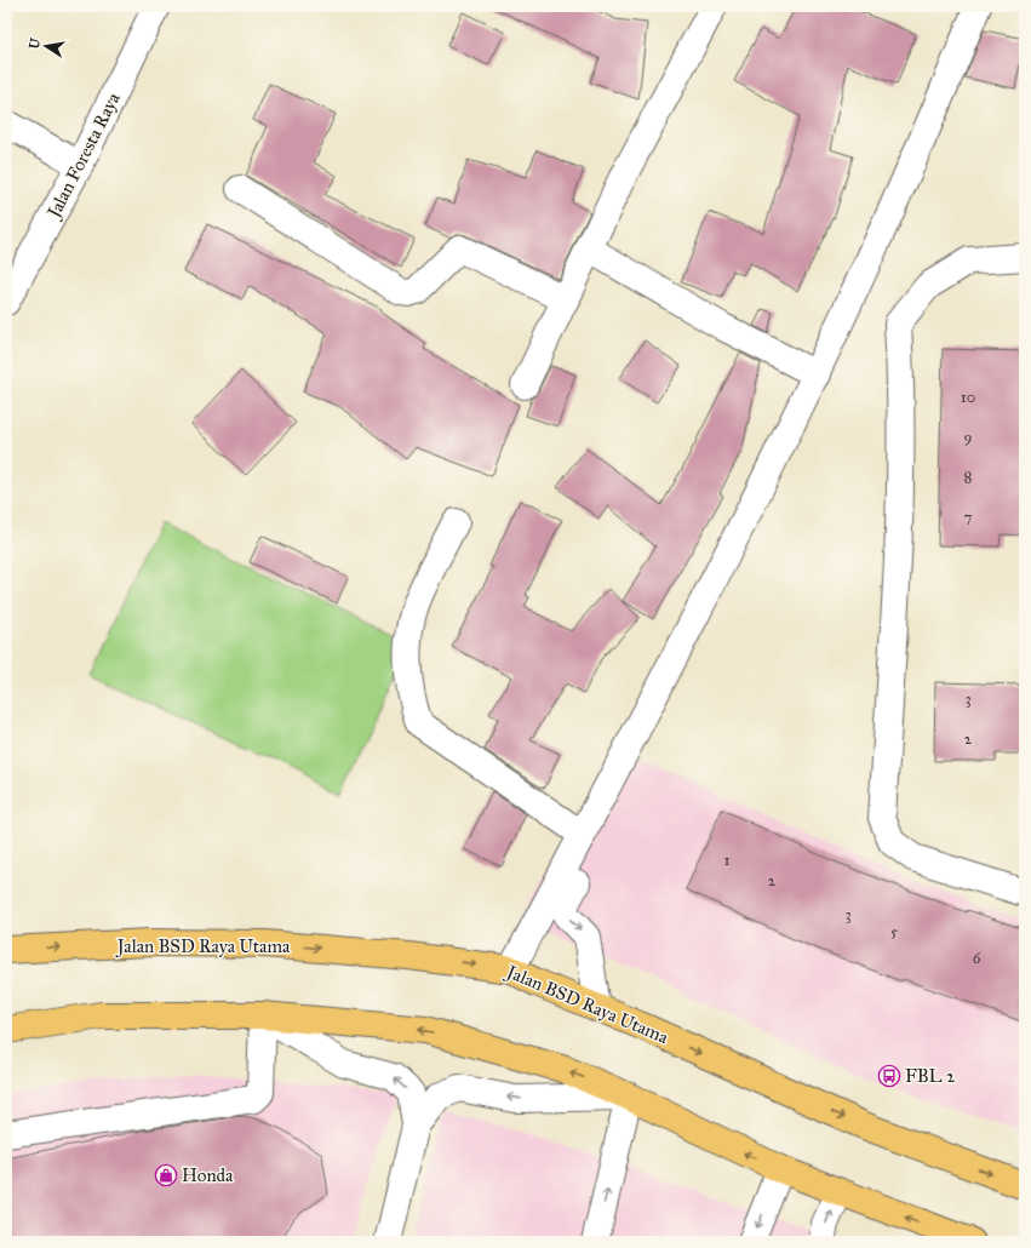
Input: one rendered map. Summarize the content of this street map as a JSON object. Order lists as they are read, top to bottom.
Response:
{
  "streets": {
    "main road": ["Jalan BSD Raya Utama"],
    "street": ["Jalan Foresta Raya"]
  },
  "places": {
    "bus stop": ["FBL 2"],
    "shop": ["Honda"]
  },
  "house_numbers": [
    "10",
    "9",
    "8",
    "7",
    "3",
    "2",
    "1",
    "2",
    "3",
    "5",
    "6"
  ],
  "north": "left"
}
